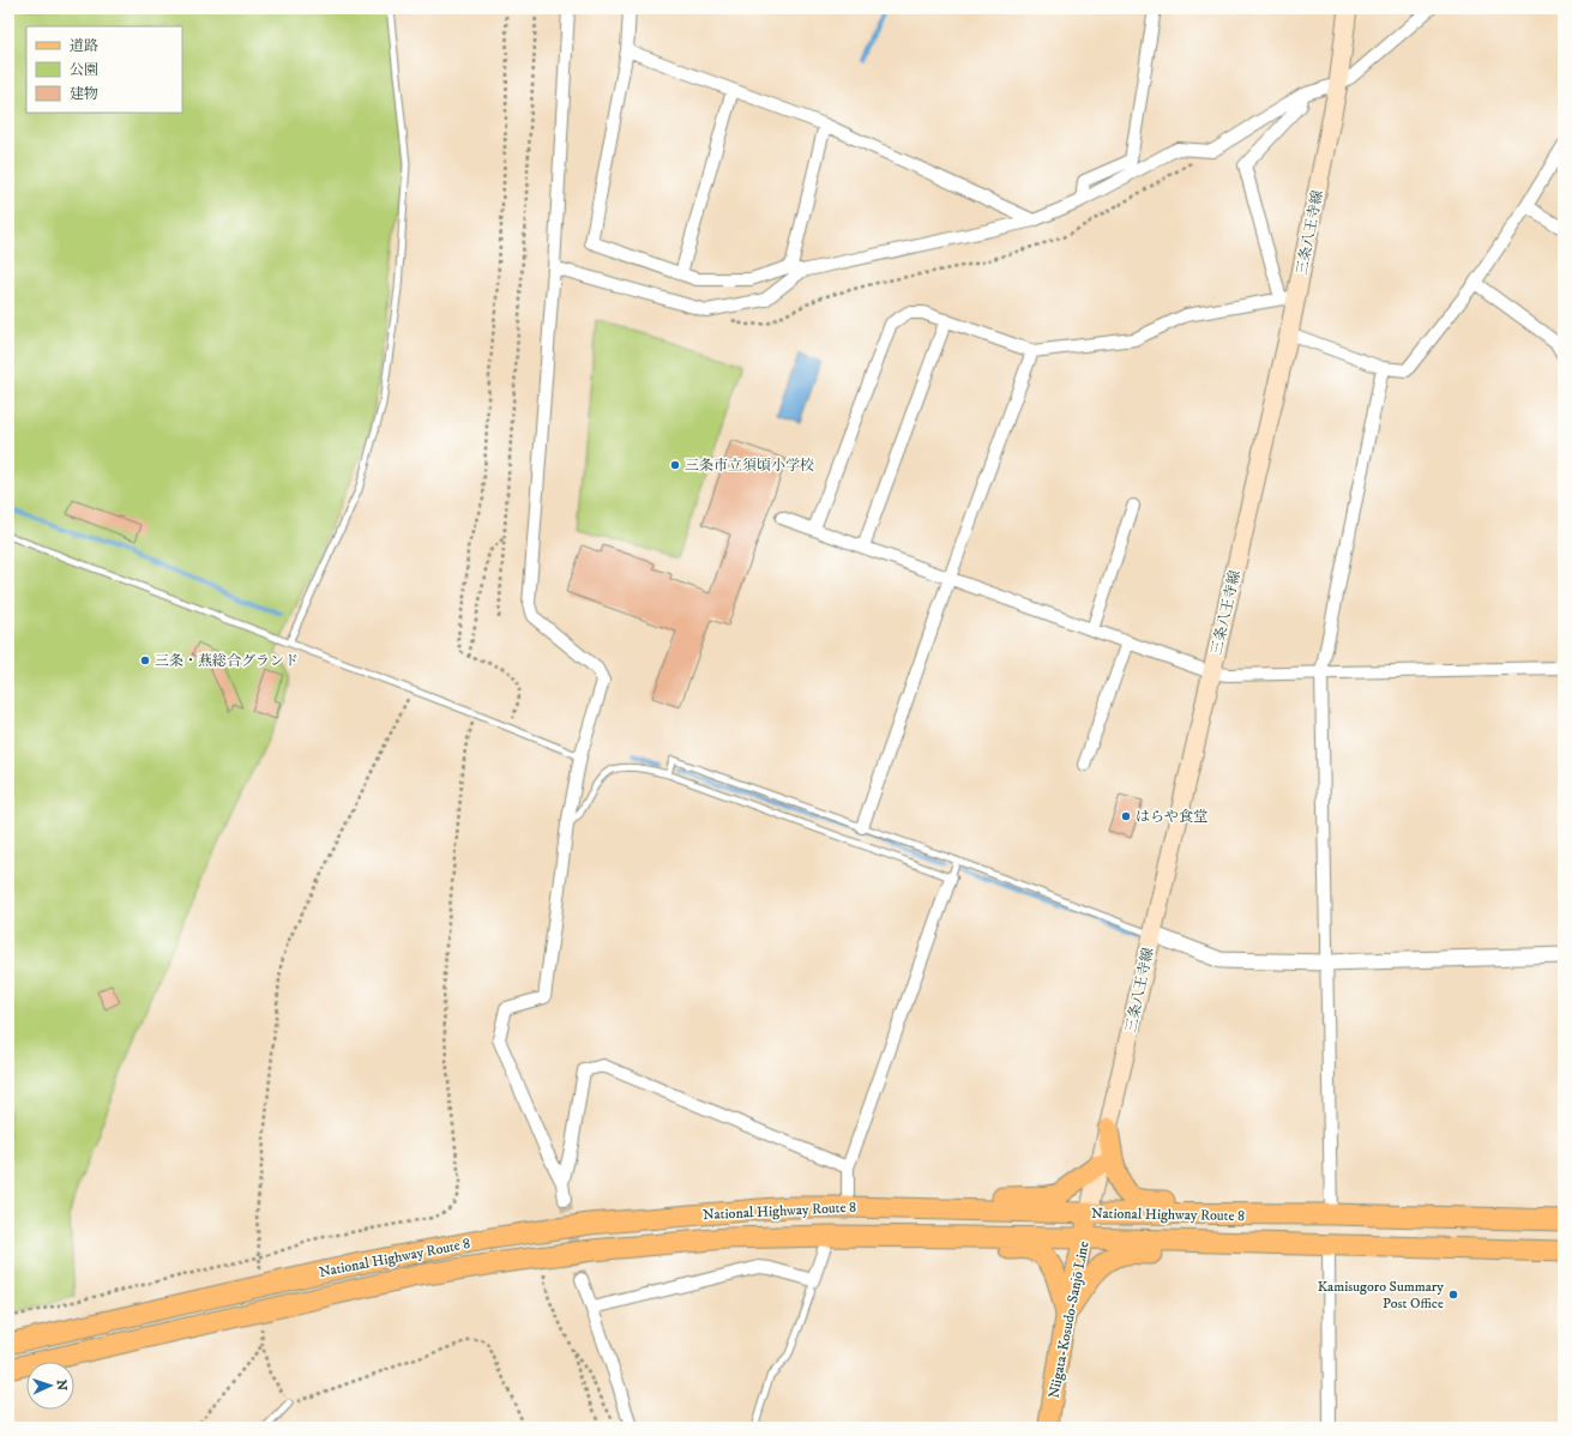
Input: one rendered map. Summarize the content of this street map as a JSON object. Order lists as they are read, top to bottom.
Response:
{
  "streets": {
    "highway": ["National Highway Route 8"],
    "main road": ["三条八王寺線", "Niigata-Kosudo-Sanjō Line"]
  },
  "crossings": [
    ["三条八王寺線", "National Highway Route 8"],
    ["三条八王寺線", "Niigata-Kosudo-Sanjō Line"],
    ["National Highway Route 8", "Niigata-Kosudo-Sanjō Line"]
  ],
  "places": [
    "三条市立須頃小学校",
    "三条・燕総合グランド",
    "はらや食堂",
    "Kamisugoro Summary Post Office"
  ],
  "legend": ["道路", "公園", "建物"],
  "north": "right"
}
